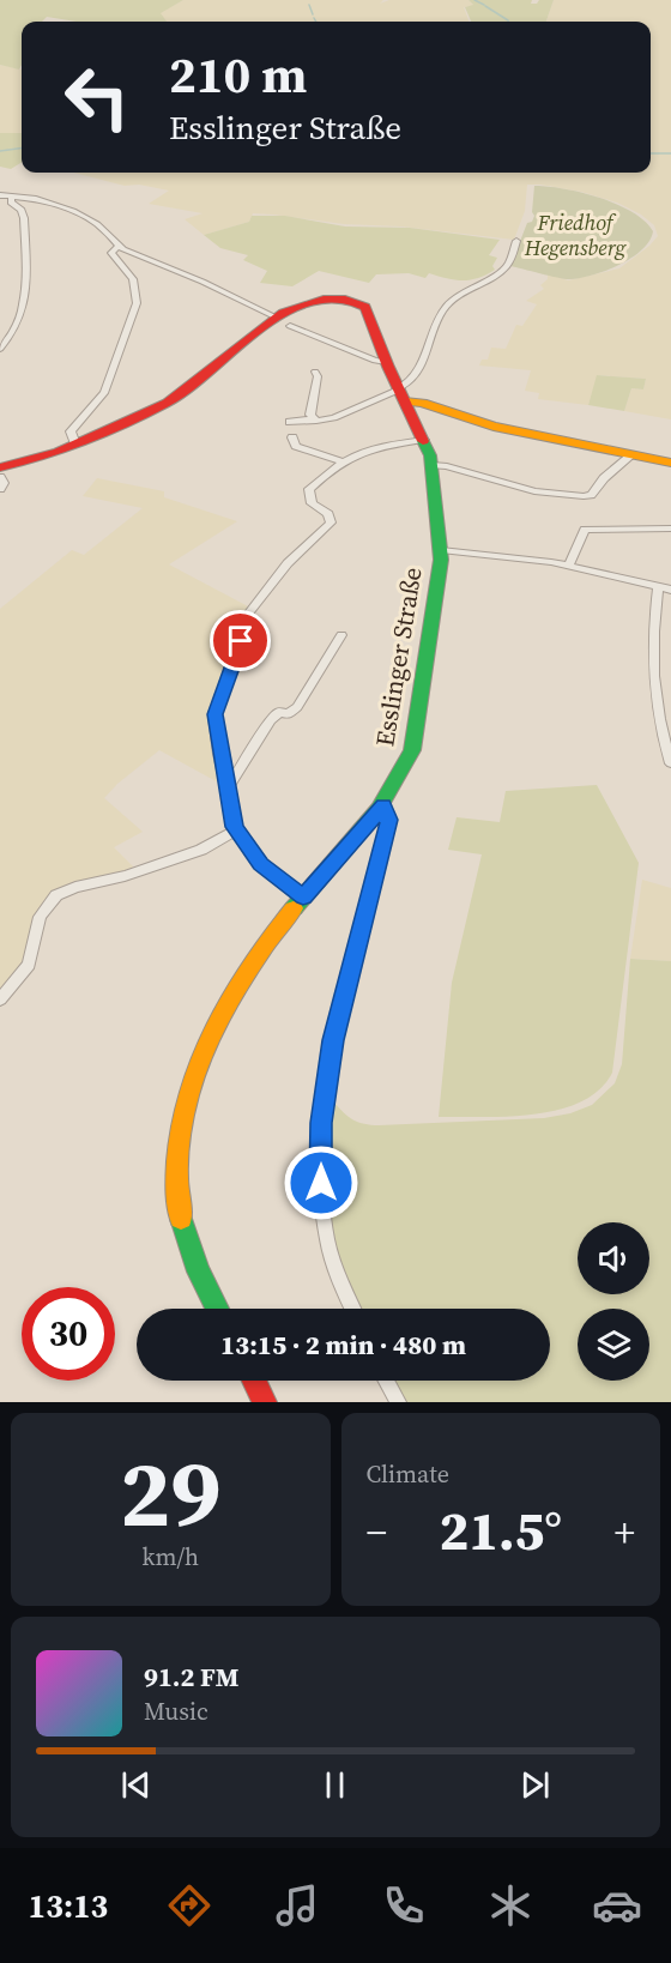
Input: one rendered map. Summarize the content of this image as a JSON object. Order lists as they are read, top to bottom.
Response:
{
  "streets": {
    "street": ["Esslinger Straße"]
  },
  "parks": ["Friedhof Hegensberg"],
  "page": {
    "turn": ["210 m", "Esslinger Straße"],
    "limit": "30",
    "trip": "13:15 · 2 min · 480 m",
    "tile": [
      ["29", "km/h"],
      "Climate"
    ],
    "heat": ["−", "21.5°", "+"],
    "song": ["91.2 FM", "Music"],
    "tabs": "13:13"
  }
}
